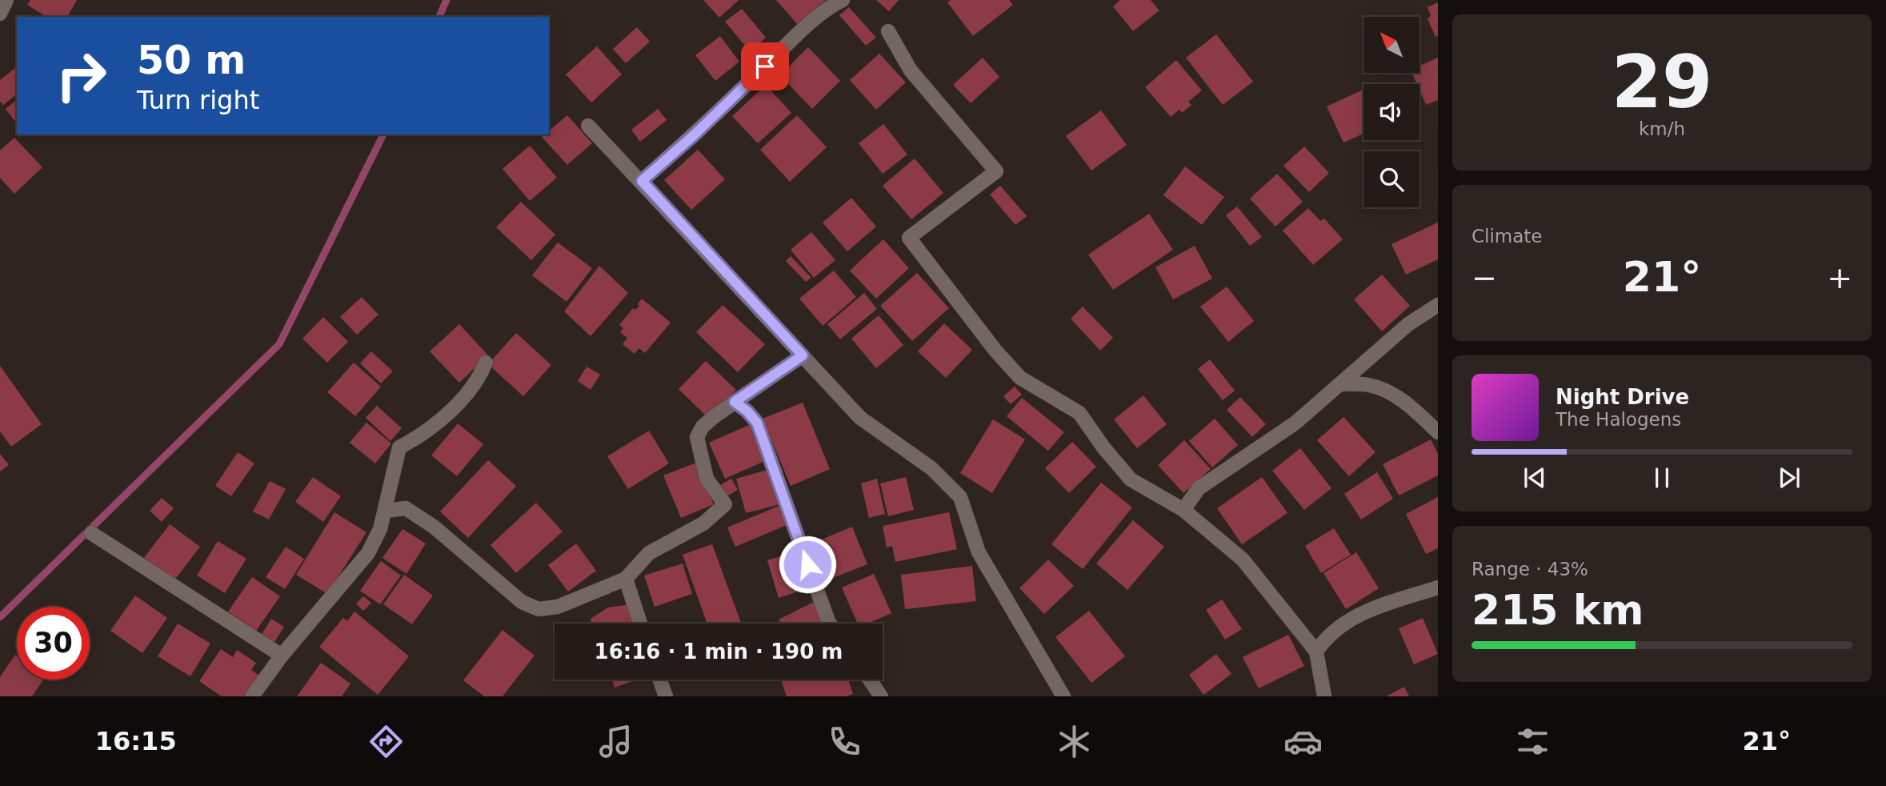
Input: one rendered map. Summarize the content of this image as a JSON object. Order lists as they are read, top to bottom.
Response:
{
  "north": "top left",
  "page": {
    "tile": [
      ["29", "km/h"],
      "Climate",
      ["Range · 43%", "215 km"]
    ],
    "turn": ["50 m", "Turn right"],
    "heat": ["−", "21°", "+"],
    "song": ["Night Drive", "The Halogens"],
    "limit": "30",
    "trip": "16:16 · 1 min · 190 m",
    "tabs": ["16:15", "21°"]
  }
}
